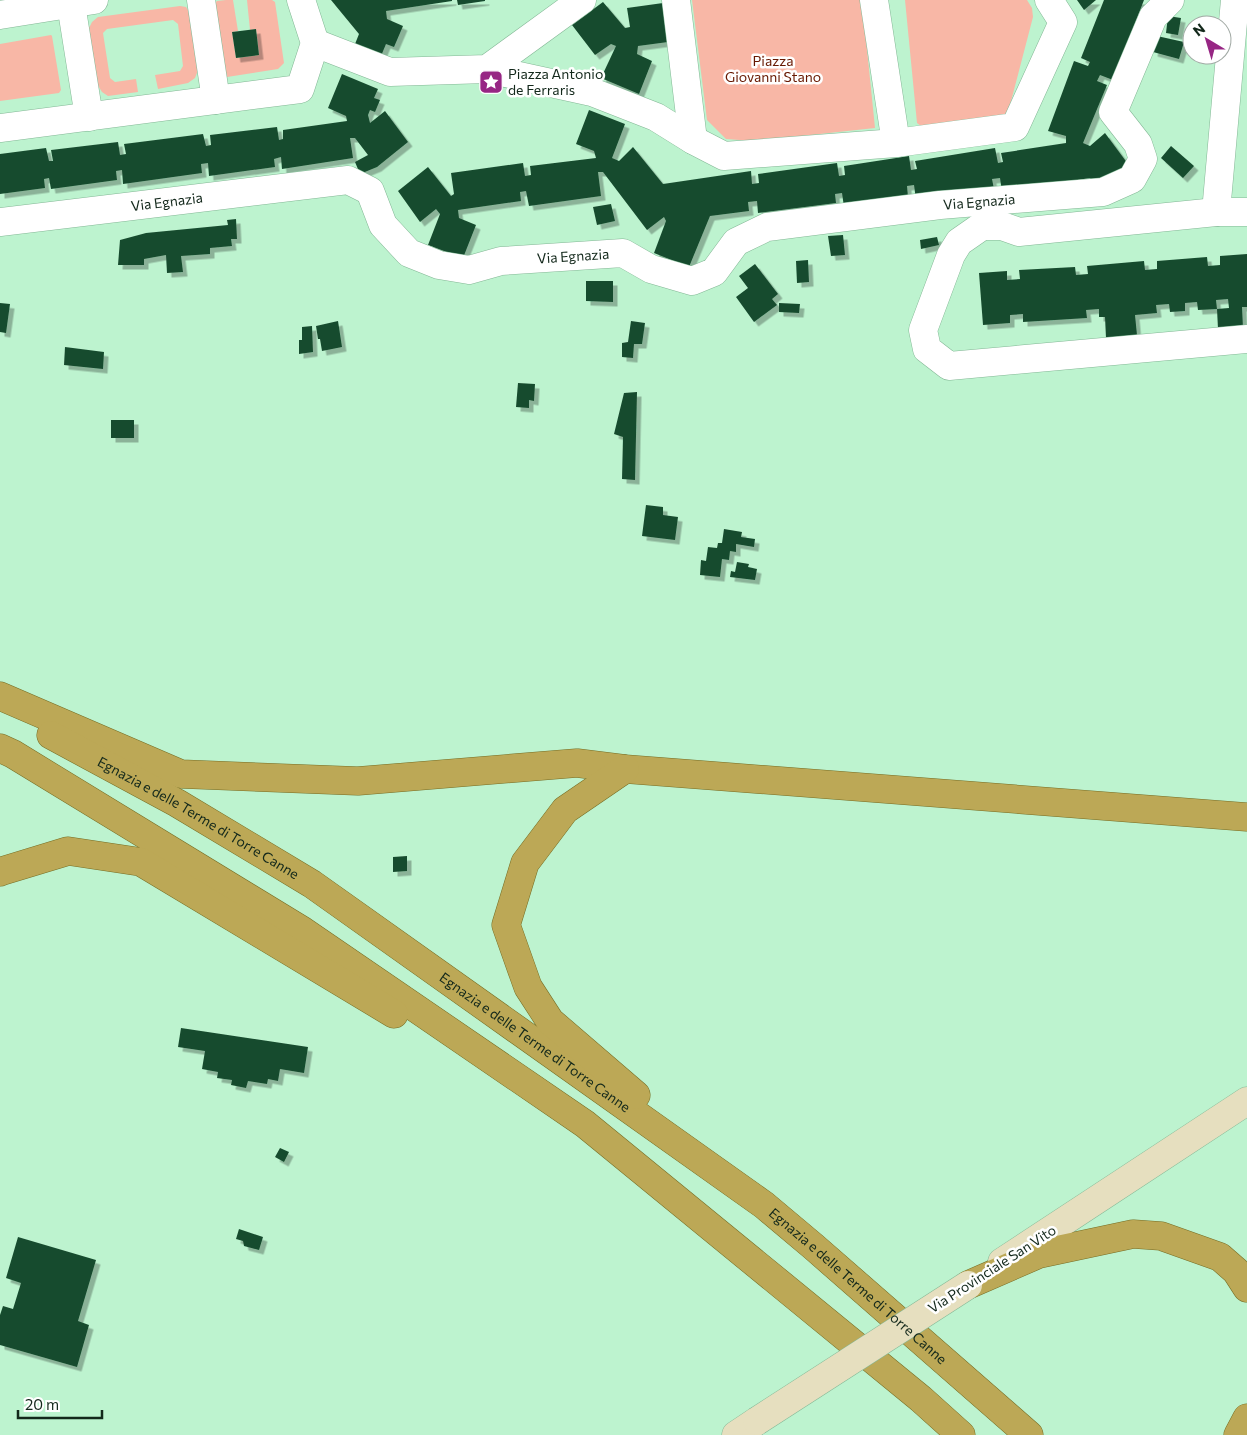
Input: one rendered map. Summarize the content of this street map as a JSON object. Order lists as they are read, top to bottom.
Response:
{
  "streets": {
    "highway": ["Egnazia e delle Terme di Torre Canne"],
    "main road": ["Via Provinciale San Vito"],
    "street": ["Via Egnazia"]
  },
  "parks": ["Piazza Giovanni Stano"],
  "places": {
    "place": ["Piazza Antonio de Ferraris"]
  },
  "scale_bar": "20 m",
  "north": "top left"
}
